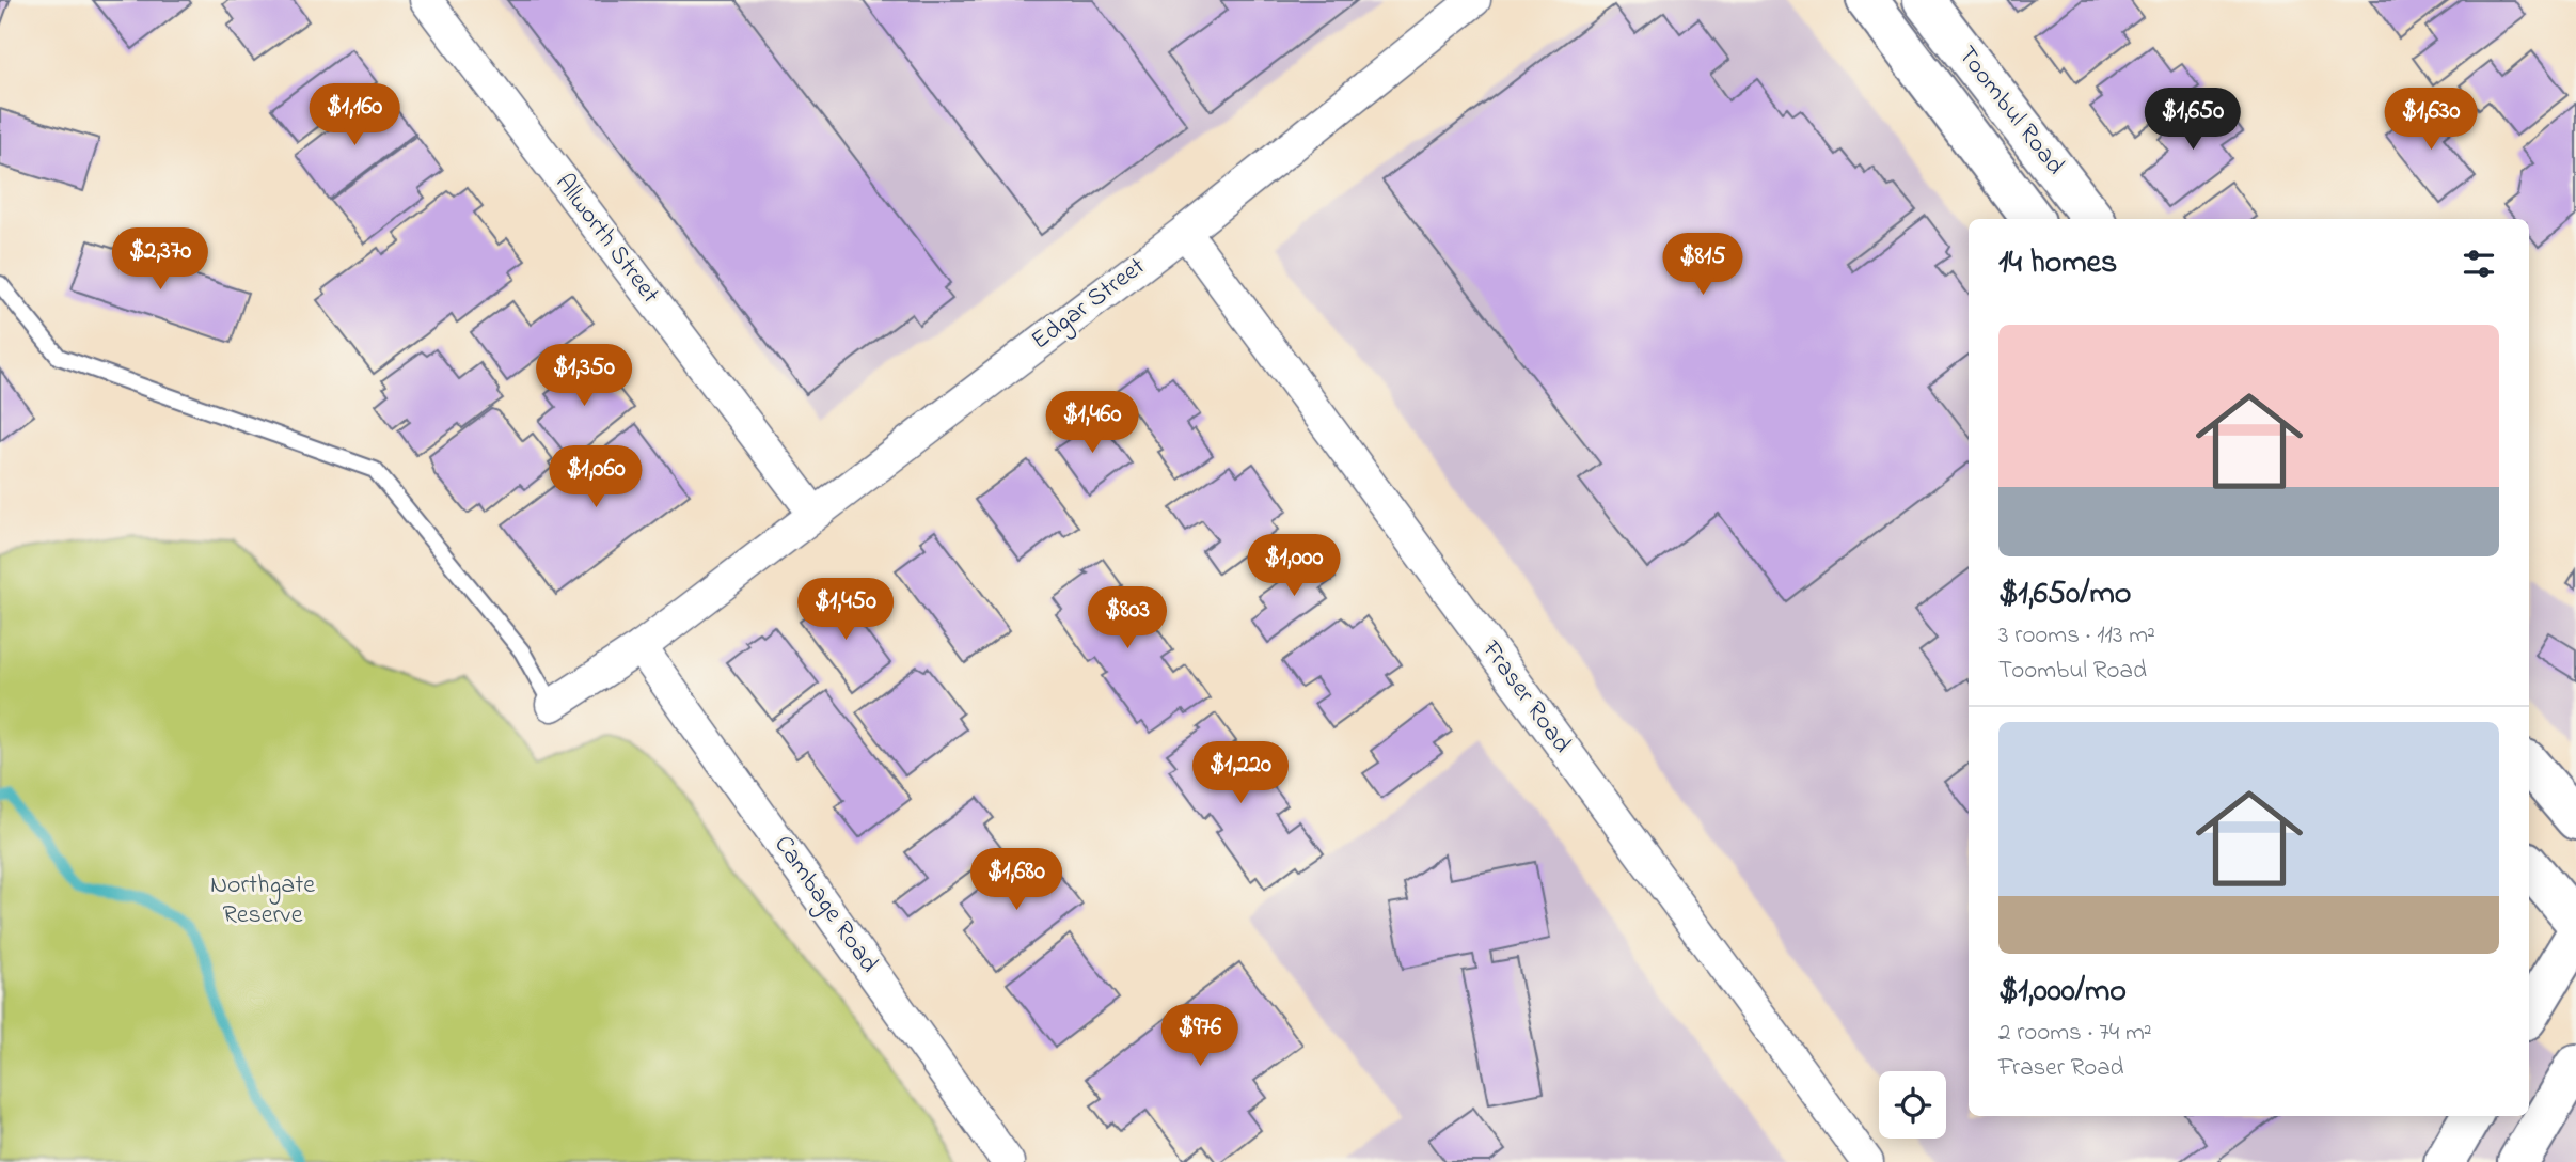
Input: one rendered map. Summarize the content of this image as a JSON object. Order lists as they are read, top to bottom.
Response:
{
  "streets": {
    "main road": ["Toombul Road"],
    "street": [
      "Allworth Street",
      "Edgar Street",
      "Fraser Road",
      "Cambage Road"
    ]
  },
  "crossings": [
    ["Allworth Street", "Edgar Street"],
    ["Edgar Street", "Fraser Road"],
    ["Edgar Street", "Cambage Road"]
  ],
  "parks": ["Northgate Reserve"],
  "page": {
    "price": [
      "$1,160",
      "$1,650",
      "$1,630",
      "$2,370",
      "$815",
      "$1,350",
      "$1,460",
      "$1,060",
      "$1,000",
      "$1,450",
      "$803",
      "$1,220",
      "$1,680",
      "$976"
    ],
    "heading": "14 homes",
    "list": [
      {
        "name": "$1,650/mo",
        "note": "3 rooms · 113 m² · Toombul Road"
      },
      {
        "name": "$1,000/mo",
        "note": "2 rooms · 74 m² · Fraser Road"
      }
    ]
  }
}
